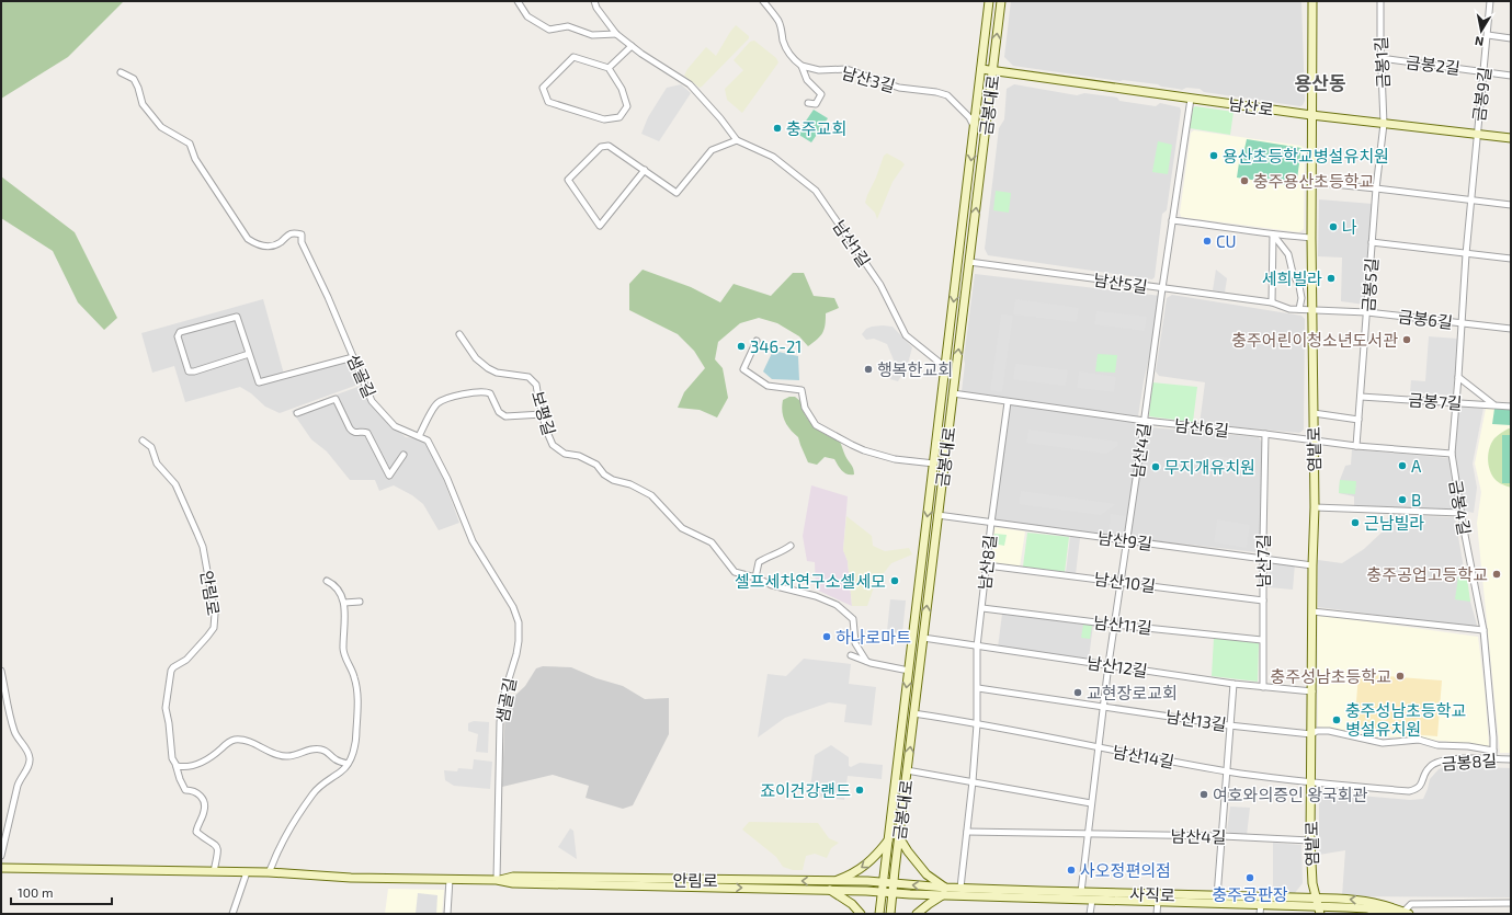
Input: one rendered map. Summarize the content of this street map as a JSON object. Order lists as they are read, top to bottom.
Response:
{
  "streets": {
    "street": [
      "금봉1길",
      "금봉2길",
      "남산3길",
      "금봉9길",
      "금봉대로",
      "남산로",
      "남산1길",
      "남산5길",
      "금봉5길",
      "금봉6길",
      "샘골길",
      "금봉7길",
      "보평길",
      "남산6길",
      "염밭로",
      "남산4길",
      "금봉4길",
      "남산9길",
      "남산7길",
      "남산8길",
      "남산10길",
      "안림로",
      "남산11길",
      "남산12길",
      "남산13길",
      "남산14길",
      "금봉8길",
      "사직로"
    ]
  },
  "crossings": [
    ["금봉1길", "금봉2길"],
    ["금봉1길", "남산로"],
    ["금봉1길", "금봉5길"],
    ["금봉2길", "금봉9길"],
    ["남산3길", "금봉대로"],
    ["금봉9길", "남산로"],
    ["금봉9길", "금봉4길"],
    ["금봉대로", "남산로"],
    ["금봉대로", "남산1길"],
    ["금봉대로", "남산5길"],
    ["금봉대로", "남산6길"],
    ["금봉대로", "남산9길"],
    ["금봉대로", "안림로"],
    ["금봉대로", "남산12길"],
    ["금봉대로", "남산14길"],
    ["금봉대로", "사직로"],
    ["남산로", "금봉5길"],
    ["남산로", "염밭로"],
    ["남산로", "남산4길"],
    ["남산로", "금봉4길"],
    ["남산5길", "금봉6길"],
    ["남산5길", "염밭로"],
    ["남산5길", "남산4길"],
    ["금봉5길", "금봉6길"],
    ["금봉5길", "금봉7길"],
    ["금봉5길", "남산6길"],
    ["금봉6길", "염밭로"],
    ["금봉6길", "금봉4길"],
    ["샘골길", "안림로"],
    ["금봉7길", "금봉4길"],
    ["남산6길", "염밭로"],
    ["남산6길", "남산4길"],
    ["남산6길", "금봉4길"],
    ["남산6길", "남산7길"],
    ["남산6길", "남산8길"],
    ["염밭로", "남산4길"],
    ["염밭로", "남산9길"],
    ["염밭로", "남산12길"],
    ["염밭로", "남산13길"],
    ["염밭로", "남산14길"],
    ["염밭로", "금봉8길"],
    ["염밭로", "사직로"],
    ["남산4길", "남산9길"],
    ["남산4길", "남산10길"],
    ["남산4길", "남산11길"],
    ["남산4길", "남산12길"],
    ["남산4길", "남산13길"],
    ["남산4길", "남산14길"],
    ["남산4길", "사직로"],
    ["금봉4길", "남산13길"],
    ["금봉4길", "금봉8길"],
    ["남산9길", "남산7길"],
    ["남산9길", "남산8길"],
    ["남산7길", "남산10길"],
    ["남산7길", "남산11길"],
    ["남산7길", "남산12길"],
    ["남산8길", "남산10길"],
    ["남산8길", "남산11길"],
    ["남산8길", "남산12길"],
    ["남산8길", "남산13길"],
    ["남산8길", "남산14길"],
    ["안림로", "사직로"],
    ["남산14길", "금봉8길"]
  ],
  "districts": ["용산동"],
  "places": [
    "충주교회",
    "용산초등학교병설유치원",
    "충주용산초등학교",
    "나",
    "CU",
    "세희빌라",
    "충주어린이청소년도서관",
    "346-21",
    "행복한교회",
    "A",
    "무지개유치원",
    "B",
    "근남빌라",
    "충주공업고등학교",
    "셀프세차연구소셀세모",
    "하나로마트",
    "충주성남초등학교",
    "교현장로교회",
    "충주성남초등학교 병설유치원",
    "죠이건강랜드",
    "여호와의증인 왕국회관",
    "사오정편의점",
    "충주공판장"
  ],
  "scale_bar": "100 m",
  "north": "bottom"
}
